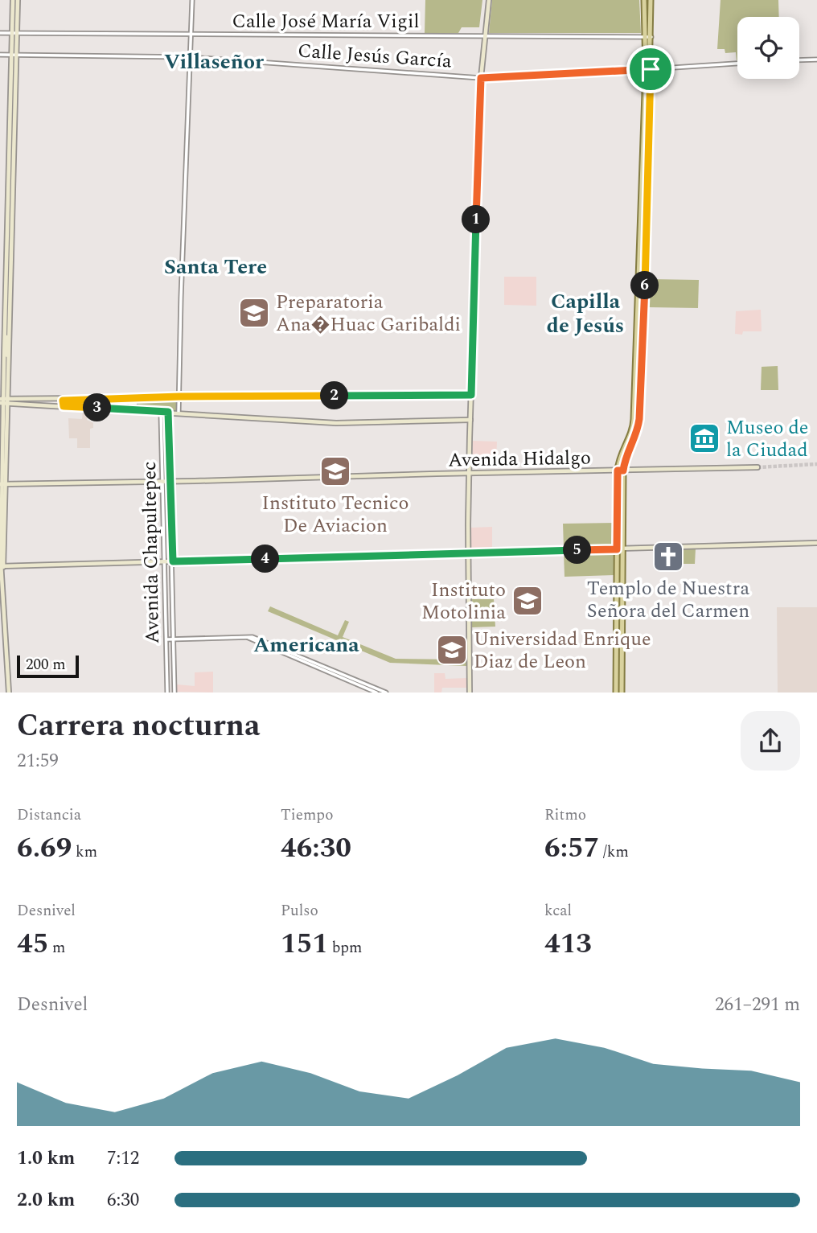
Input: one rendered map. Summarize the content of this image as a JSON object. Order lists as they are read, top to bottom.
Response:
{
  "streets": {
    "main road": ["Avenida Hidalgo"],
    "street": ["Calle José María Vigil", "Calle Jesús García", "Avenida Chapultepec"]
  },
  "crossings": [
    ["Avenida Hidalgo", "Avenida Chapultepec"]
  ],
  "districts": [
    "Villaseñor",
    "Santa Tere",
    "Capilla de Jesús",
    "Americana"
  ],
  "places": {
    "school or university": [
      "Preparatoria Ana�Huac Garibaldi",
      "Instituto Tecnico De Aviacion",
      "Instituto Motolinia",
      "Universidad Enrique Diaz de Leon"
    ],
    "museum": ["Museo de la Ciudad"],
    "church": ["Templo de Nuestra Señora del Carmen"]
  },
  "scale_bar": "200 m",
  "page": {
    "pins": [
      "1",
      "6",
      "2",
      "3",
      "5",
      "4"
    ],
    "scale": "200 m",
    "heading": ["Carrera nocturna", "21:59"],
    "stats": [
      ["Distancia", "6.69 km"],
      ["Tiempo", "46:30"],
      ["Ritmo", "6:57 /km"],
      ["Desnivel", "45 m"],
      ["Pulso", "151 bpm"],
      ["kcal", "413"]
    ],
    "chart": ["Desnivel", "261–291 m"],
    "list": [
      {
        "name": "1.0 km",
        "note": "7:12"
      },
      {
        "name": "2.0 km",
        "note": "6:30"
      }
    ]
  }
}
